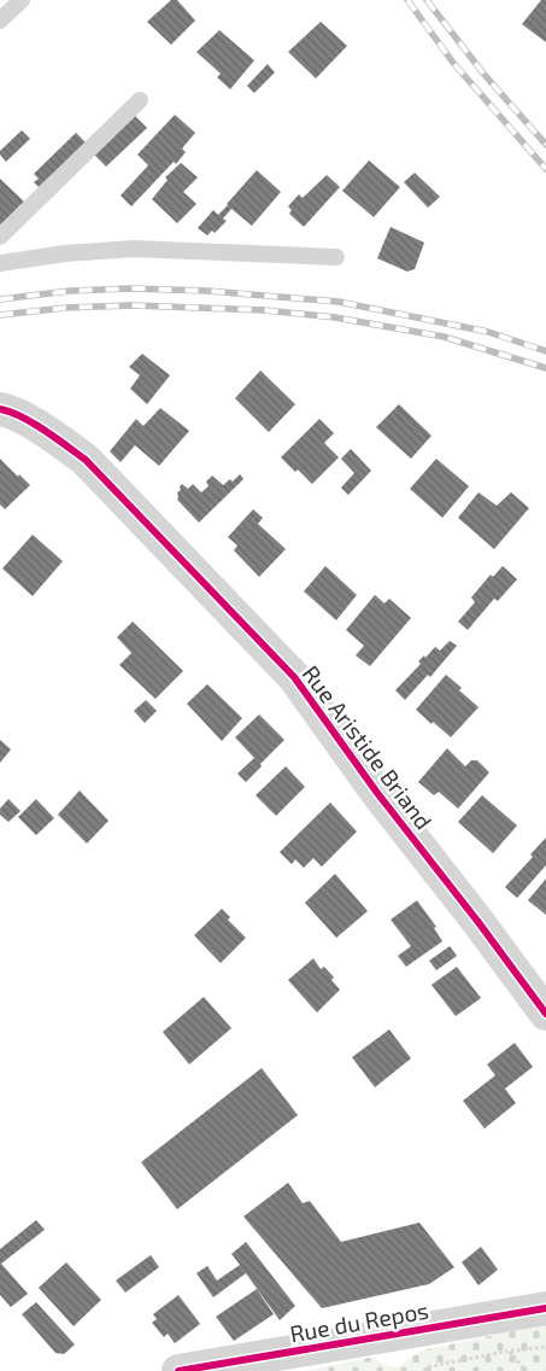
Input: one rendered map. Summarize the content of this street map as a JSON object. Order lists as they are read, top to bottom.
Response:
{
  "streets": {
    "street": ["Rue Aristide Briand", "Rue du Repos"]
  }
}
